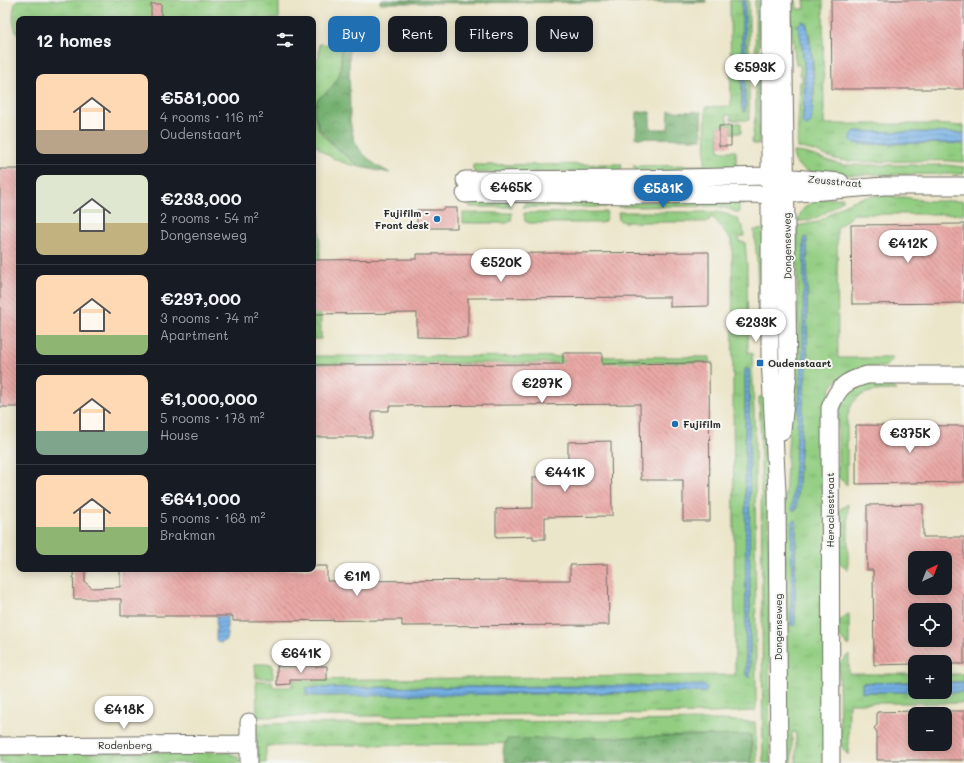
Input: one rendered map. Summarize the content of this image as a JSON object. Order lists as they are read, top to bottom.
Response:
{
  "streets": {
    "street": [
      "Zeusstraat",
      "Dongenseweg",
      "Heraclesstraat",
      "Rodenberg"
    ]
  },
  "crossings": [
    ["Zeusstraat", "Dongenseweg"]
  ],
  "places": {
    "other": ["Fujifilm - Front desk", "Fujifilm"],
    "transit": ["Oudenstaart"]
  },
  "north": "top right",
  "page": {
    "chip": [
      "Buy",
      "Rent",
      "Filters",
      "New"
    ],
    "heading": "12 homes",
    "price": [
      "€593K",
      "€465K",
      "€581K",
      "€412K",
      "€520K",
      "€233K",
      "€297K",
      "€375K",
      "€441K",
      "€1M",
      "€641K",
      "€418K"
    ],
    "list": [
      {
        "name": "€581,000",
        "note": "4 rooms · 116 m² · Oudenstaart"
      },
      {
        "name": "€233,000",
        "note": "2 rooms · 54 m² · Dongenseweg"
      },
      {
        "name": "€297,000",
        "note": "3 rooms · 74 m² · Apartment"
      },
      {
        "name": "€1,000,000",
        "note": "5 rooms · 178 m² · House"
      },
      {
        "name": "€641,000",
        "note": "5 rooms · 168 m² · Brakman"
      }
    ],
    "map_buttons": ["+", "−"]
  }
}
